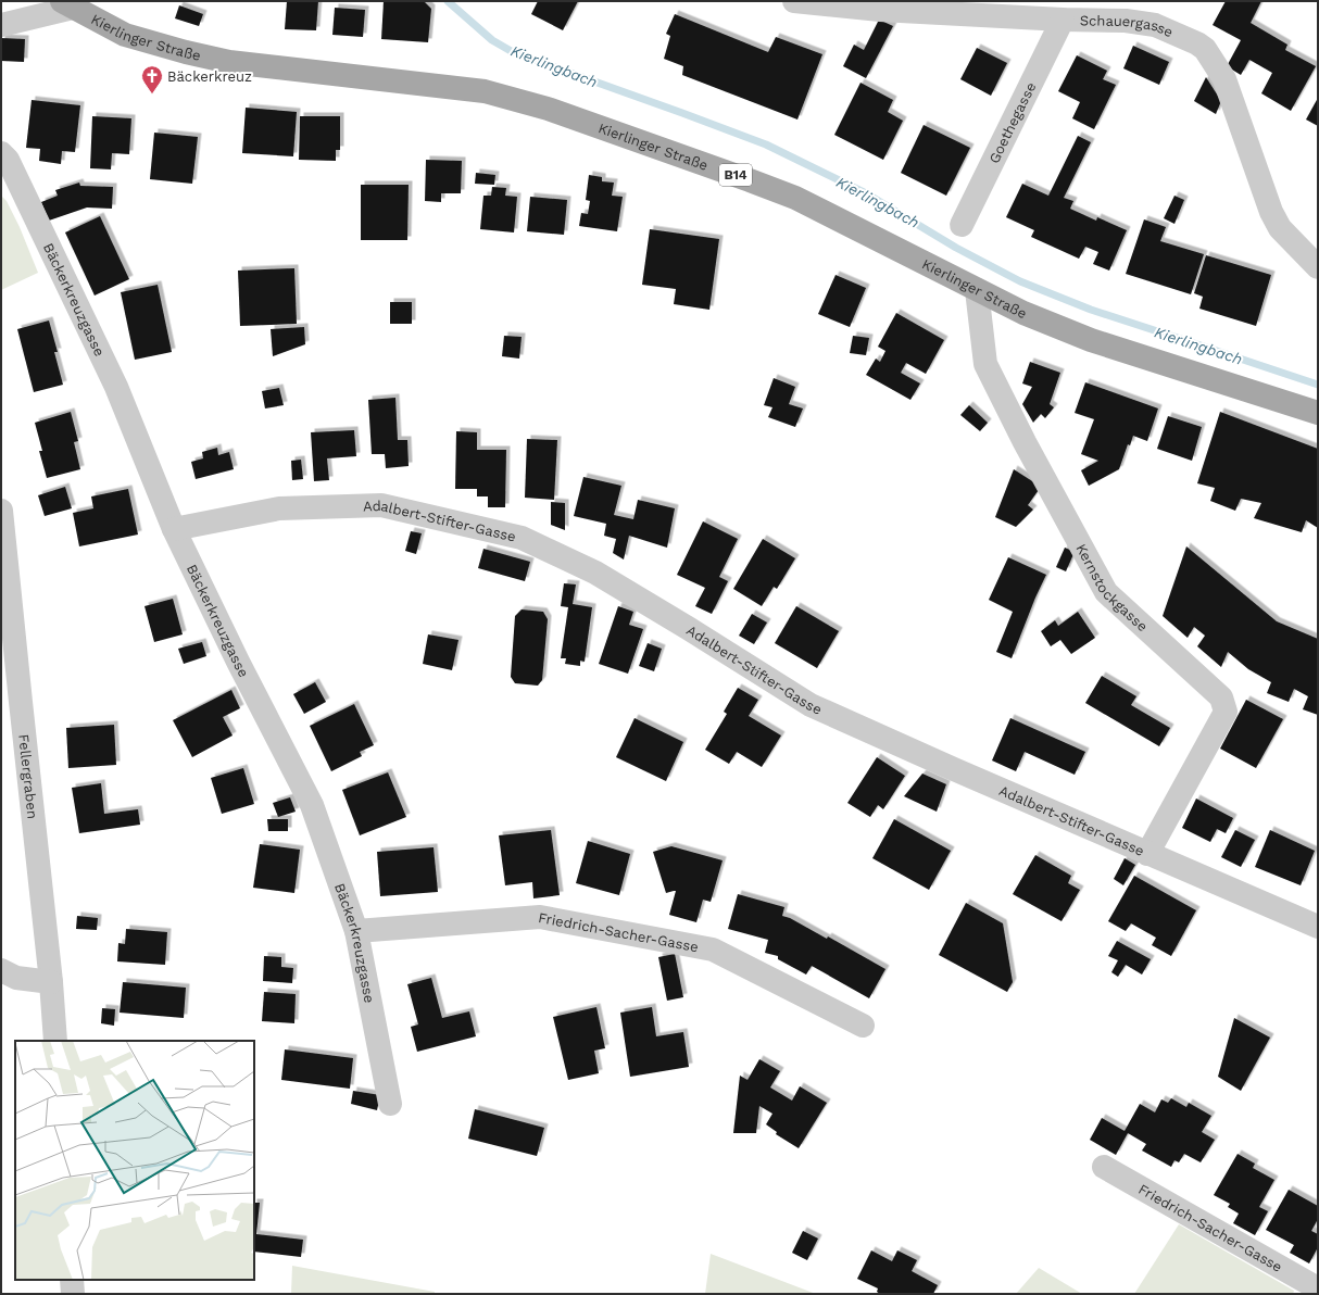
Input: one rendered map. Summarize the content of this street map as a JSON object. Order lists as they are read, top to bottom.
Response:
{
  "streets": {
    "main road": ["Kierlinger Straße", "B14"],
    "street": [
      "Schauergasse",
      "Goethegasse",
      "Bäckerkreuzgasse",
      "Adalbert-Stifter-Gasse",
      "Kernstockgasse",
      "Fellergraben",
      "Friedrich-Sacher-Gasse"
    ]
  },
  "crossings": [
    ["Schauergasse", "Goethegasse"],
    ["Kierlinger Straße", "Kernstockgasse"],
    ["Bäckerkreuzgasse", "Adalbert-Stifter-Gasse"],
    ["Bäckerkreuzgasse", "Friedrich-Sacher-Gasse"],
    ["Adalbert-Stifter-Gasse", "Kernstockgasse"]
  ],
  "water": ["Kierlingbach"],
  "places": {
    "church": ["Bäckerkreuz"]
  }
}
